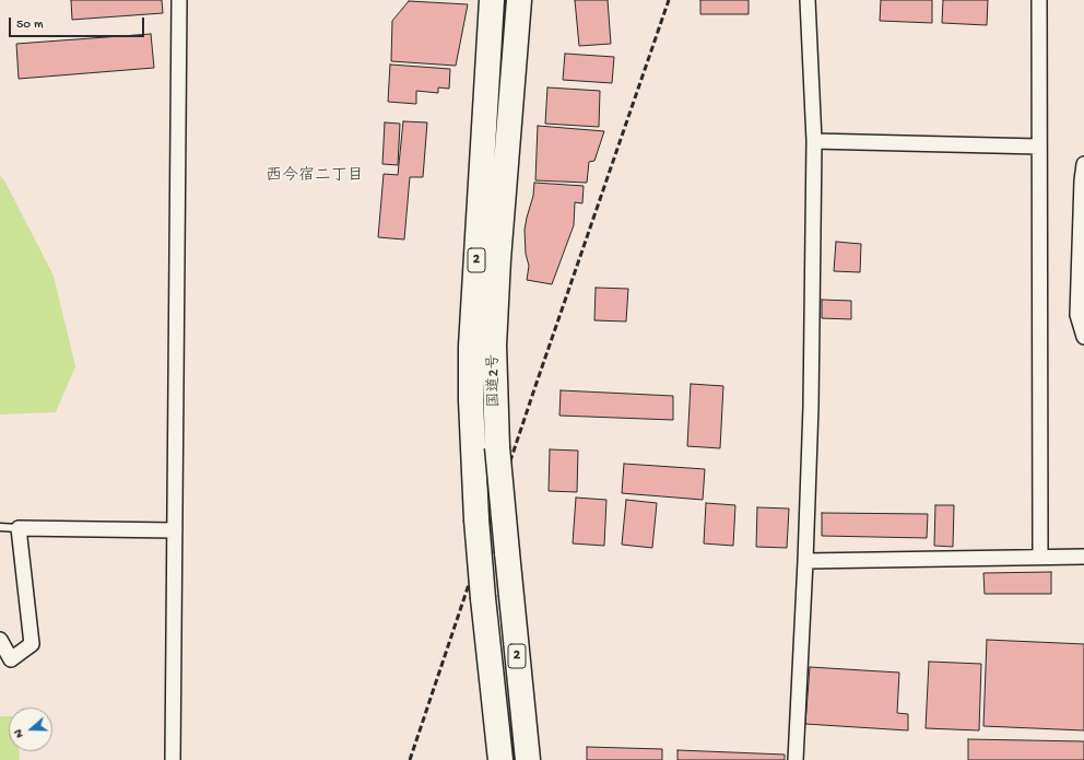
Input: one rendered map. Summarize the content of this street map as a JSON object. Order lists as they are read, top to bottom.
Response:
{
  "streets": {
    "highway": ["2", "国道2号"]
  },
  "districts": ["西今宿二丁目"],
  "scale_bar": "50 m",
  "north": "left"
}
